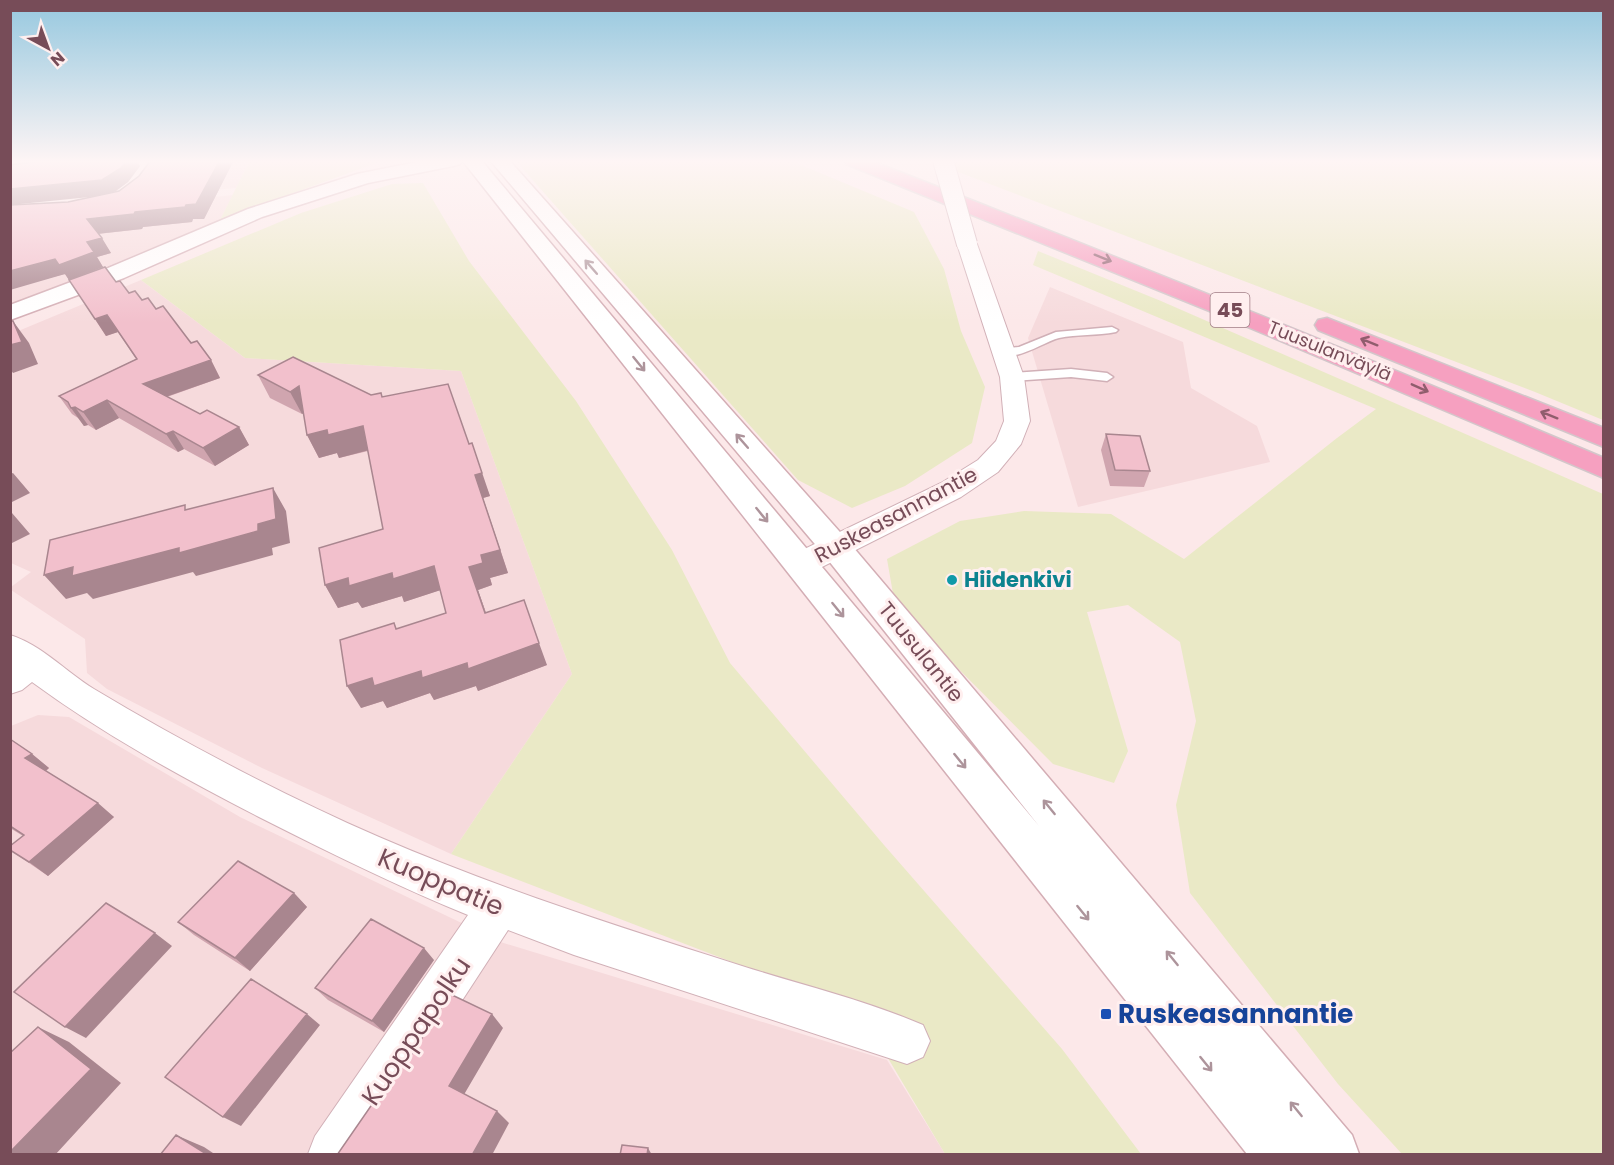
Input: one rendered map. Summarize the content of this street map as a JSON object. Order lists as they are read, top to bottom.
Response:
{
  "streets": {
    "highway": ["45", "Tuusulanväylä"],
    "main road": ["Tuusulantie"],
    "street": ["Ruskeasannantie", "Kuoppatie", "Kuoppapolku"]
  },
  "crossings": [
    ["Ruskeasannantie", "Tuusulantie"],
    ["Kuoppatie", "Kuoppapolku"]
  ],
  "places": {
    "other": ["Hiidenkivi"],
    "transit": ["Ruskeasannantie"]
  },
  "north": "bottom right"
}
